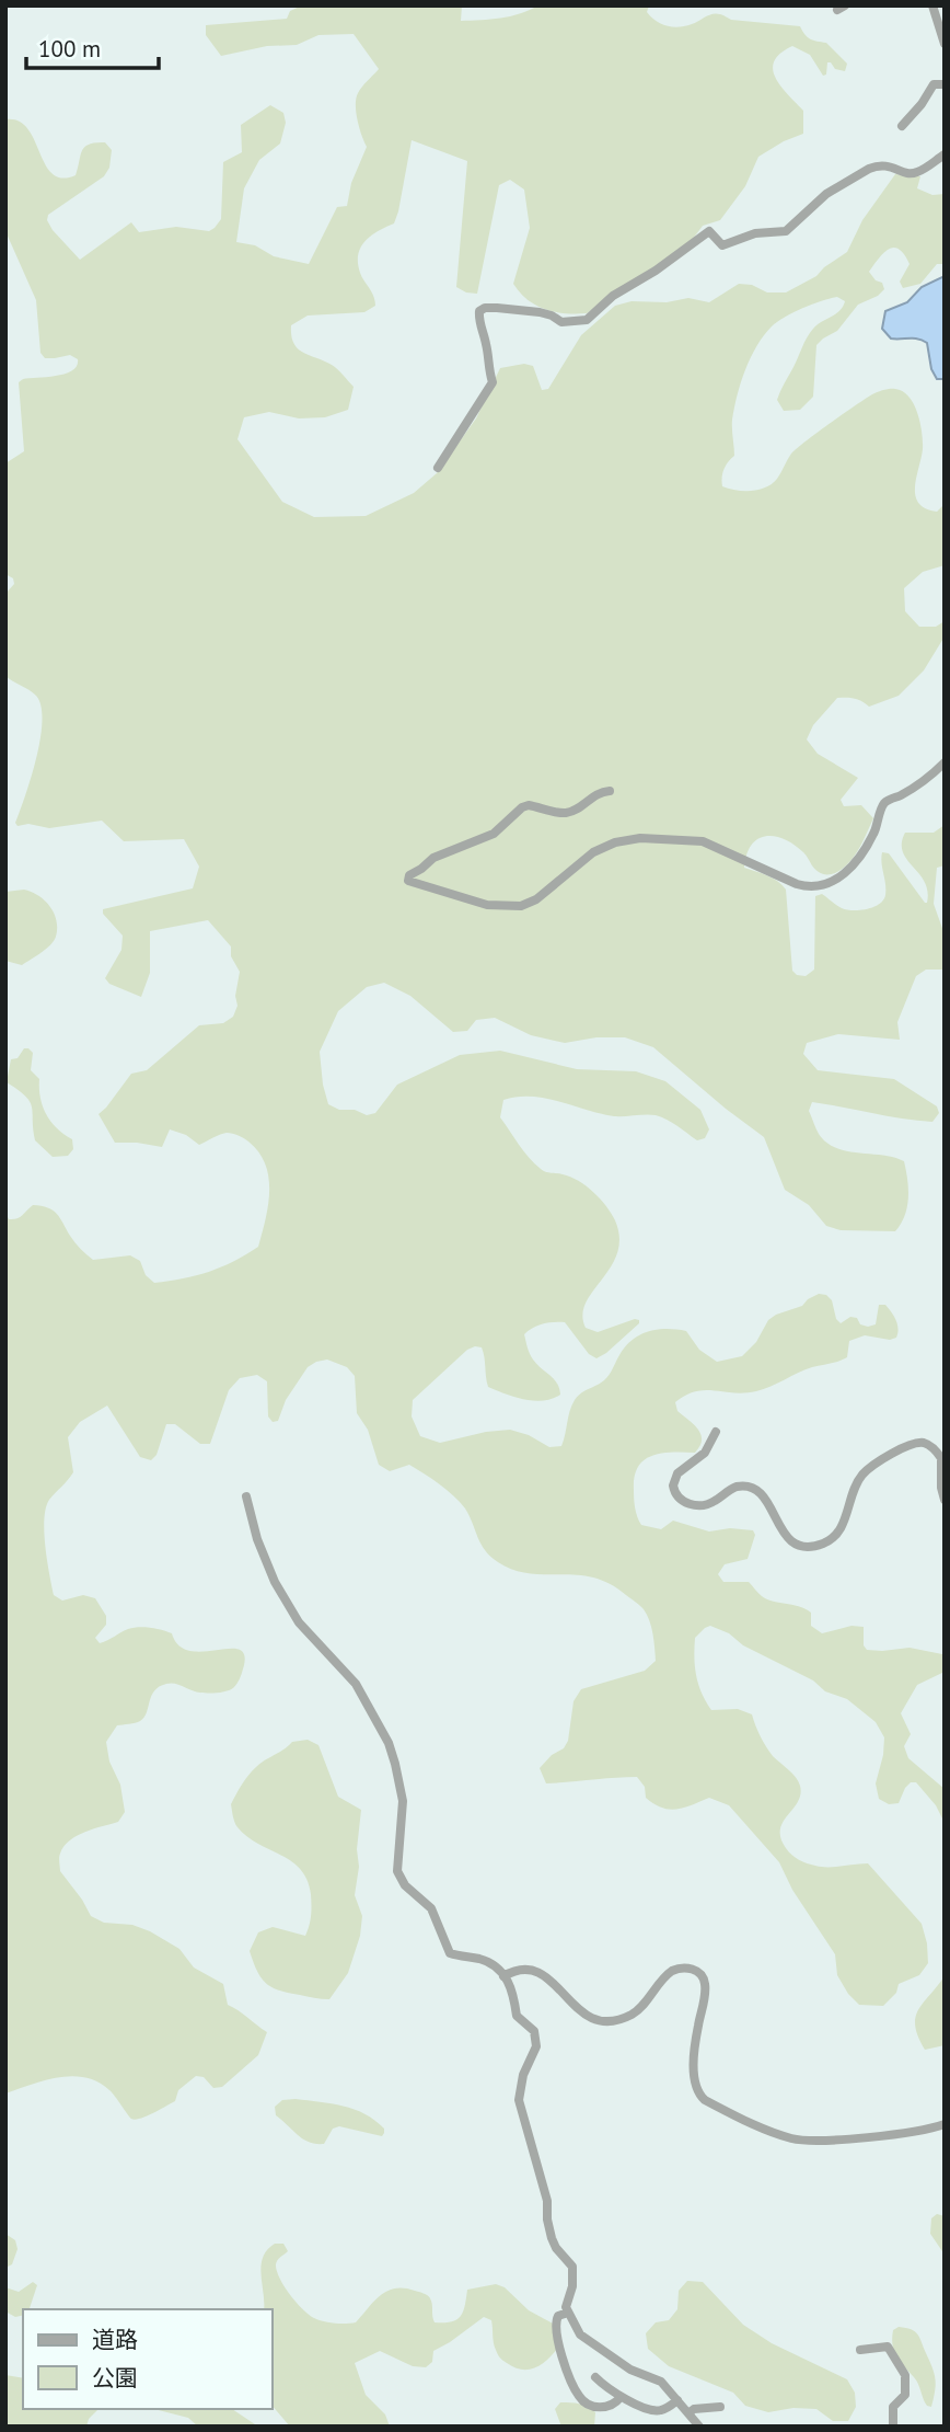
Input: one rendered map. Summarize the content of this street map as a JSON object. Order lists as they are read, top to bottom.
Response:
{
  "legend": ["道路", "公園"],
  "scale_bar": "100 m"
}
